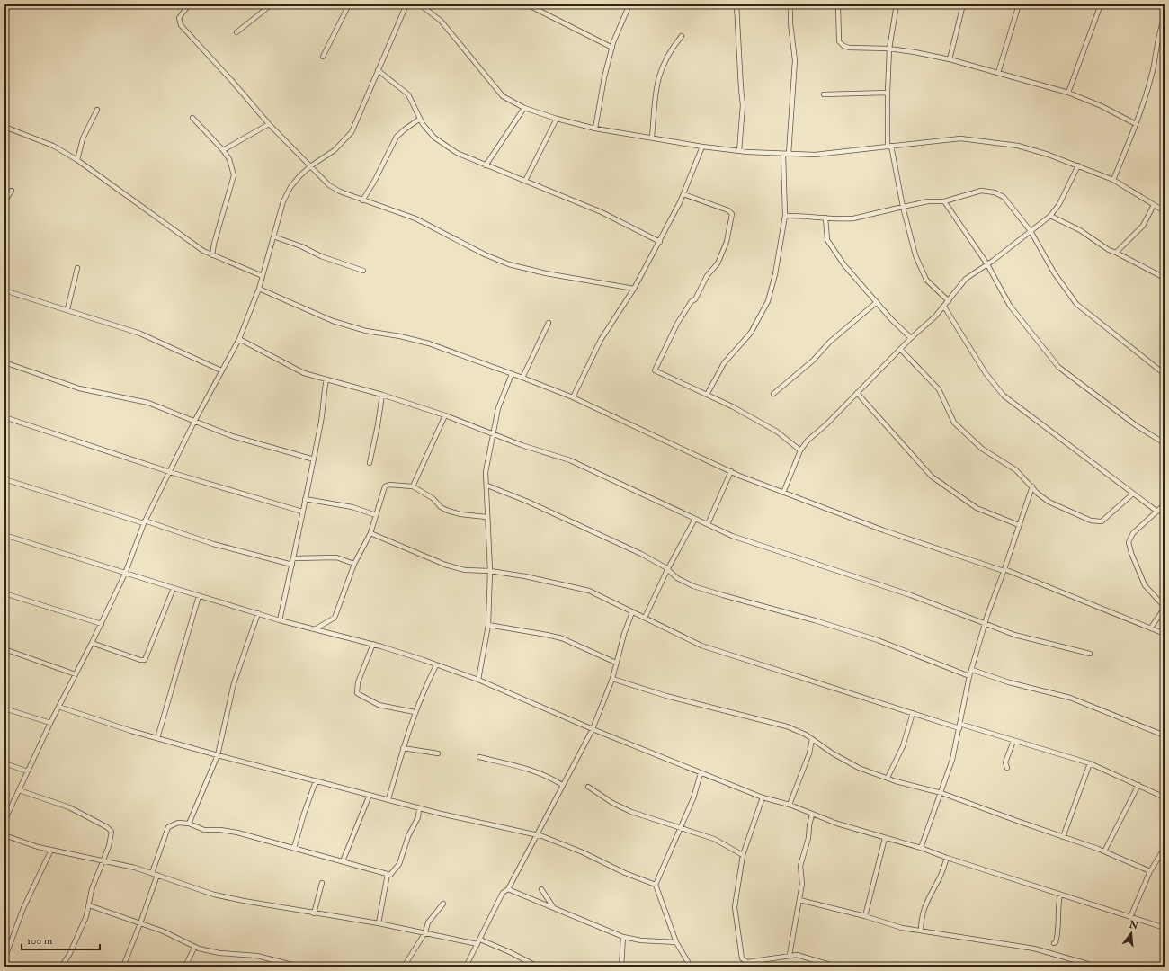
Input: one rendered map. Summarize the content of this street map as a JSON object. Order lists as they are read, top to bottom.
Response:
{
  "scale_bar": "100 m",
  "north": "top"
}
